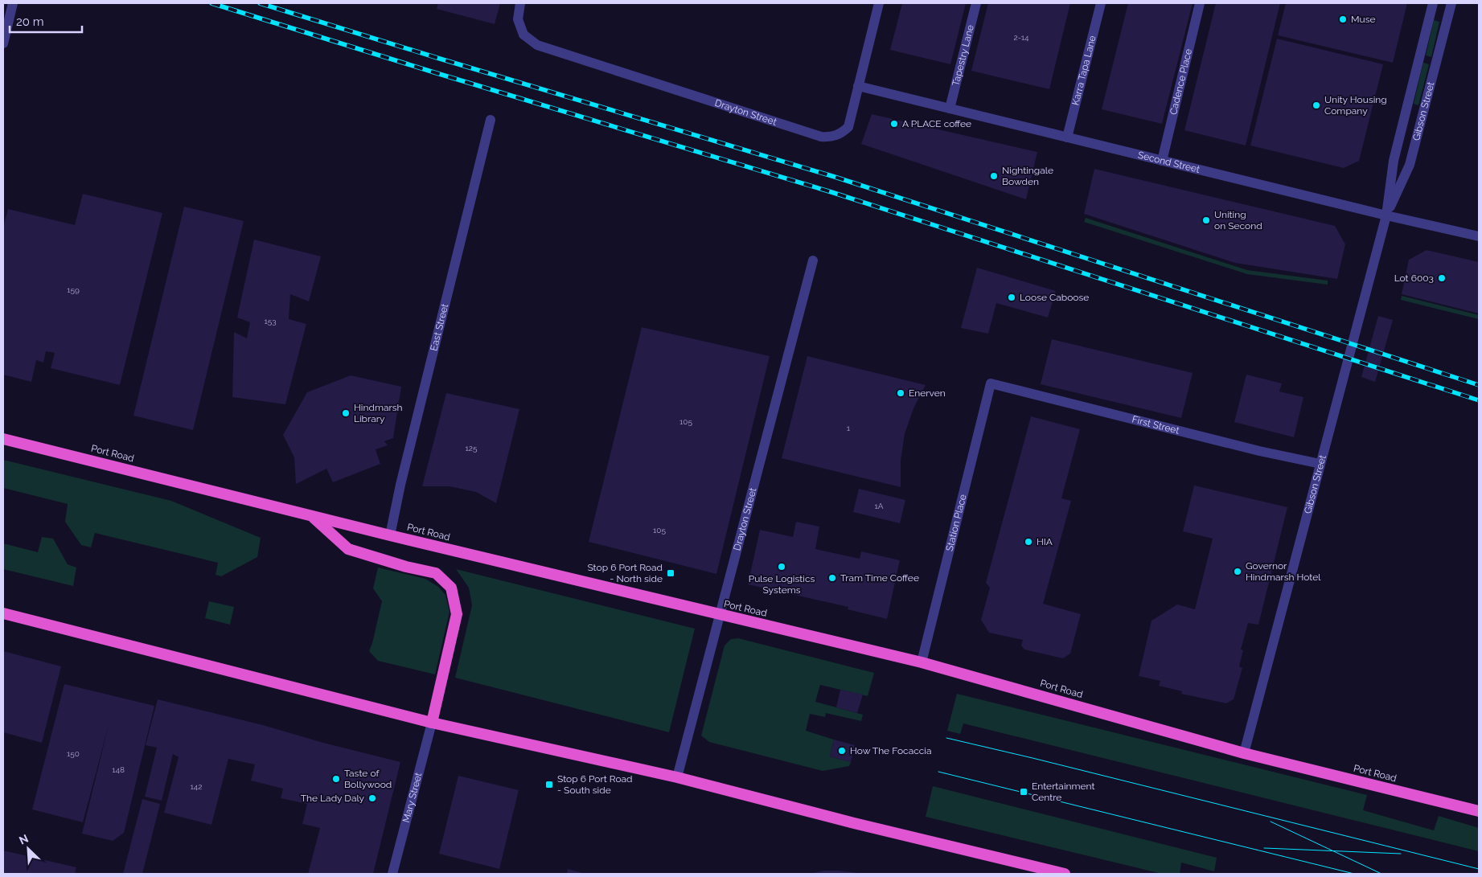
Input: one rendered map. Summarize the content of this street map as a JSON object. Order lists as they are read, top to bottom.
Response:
{
  "streets": {
    "highway": ["Port Road"],
    "street": [
      "Tapestry Lane",
      "Karra Tapa Lane",
      "Cadence Place",
      "Gibson Street",
      "Drayton Street",
      "Second Street",
      "East Street",
      "First Street",
      "Station Place",
      "Mary Street"
    ]
  },
  "crossings": [
    ["Tapestry Lane", "Second Street"],
    ["Karra Tapa Lane", "Second Street"],
    ["Cadence Place", "Second Street"],
    ["Gibson Street", "Second Street"],
    ["Gibson Street", "First Street"],
    ["Gibson Street", "Port Road"],
    ["Drayton Street", "Second Street"],
    ["Drayton Street", "Port Road"],
    ["East Street", "Port Road"],
    ["First Street", "Station Place"],
    ["Port Road", "Station Place"]
  ],
  "places": {
    "other": [
      "Muse",
      "Unity Housing Company",
      "A PLACE coffee",
      "Nightingale Bowden",
      "Uniting on Second",
      "Lot 6003",
      "Loose Caboose",
      "Enerven",
      "Hindmarsh Library",
      "HIA",
      "Pulse Logistics Systems",
      "Governor Hindmarsh Hotel",
      "Tram Time Coffee",
      "How The Focaccia",
      "Taste of Bollywood",
      "The Lady Daly"
    ],
    "transit": ["Stop 6 Port Road - North side", "Stop 6 Port Road - South side", "Entertainment Centre"]
  },
  "house_numbers": [
    "2-14",
    "159",
    "153",
    "105",
    "1",
    "125",
    "1A",
    "105",
    "150",
    "148",
    "142"
  ],
  "scale_bar": "20 m",
  "north": "top left"
}
